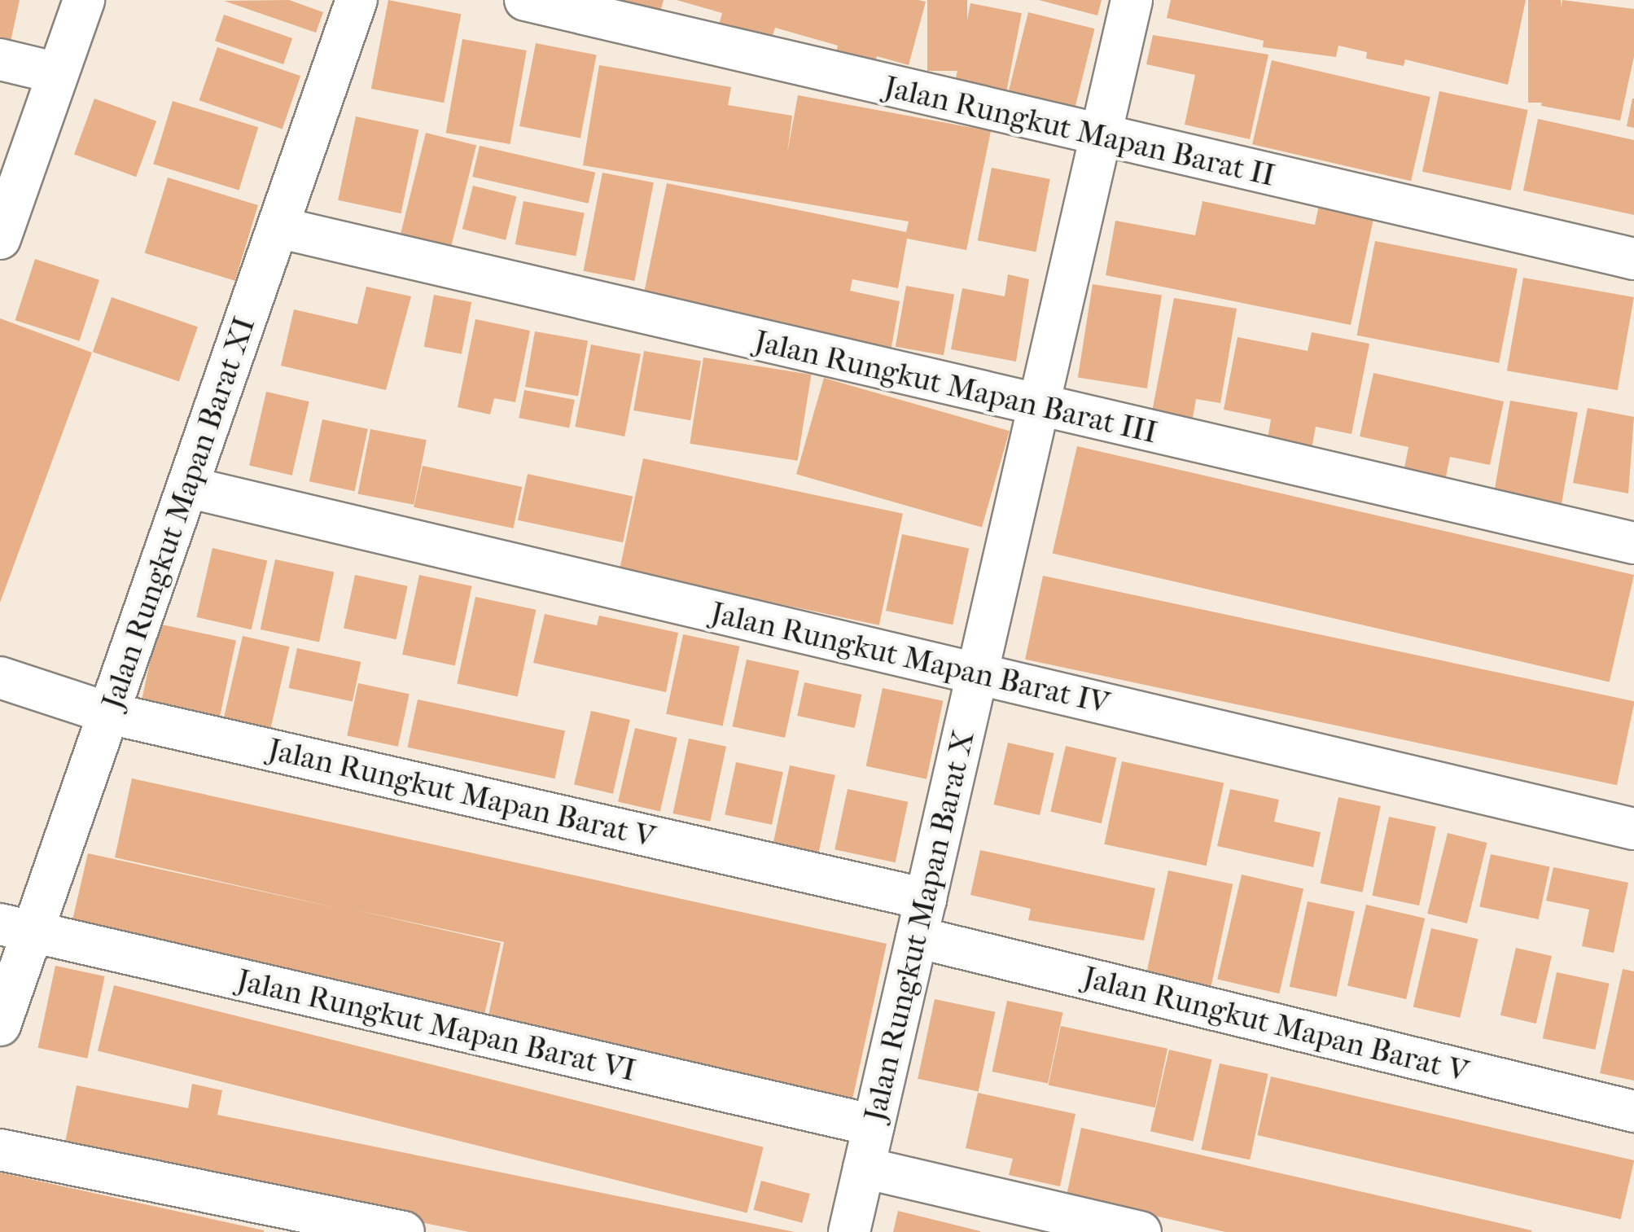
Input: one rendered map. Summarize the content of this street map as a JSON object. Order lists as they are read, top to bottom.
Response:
{
  "streets": {
    "street": [
      "Jalan Rungkut Mapan Barat II",
      "Jalan Rungkut Mapan Barat III",
      "Jalan Rungkut Mapan Barat XI",
      "Jalan Rungkut Mapan Barat IV",
      "Jalan Rungkut Mapan Barat V",
      "Jalan Rungkut Mapan Barat X",
      "Jalan Rungkut Mapan Barat VI"
    ]
  },
  "crossings": [
    ["Jalan Rungkut Mapan Barat II", "Jalan Rungkut Mapan Barat X"],
    ["Jalan Rungkut Mapan Barat III", "Jalan Rungkut Mapan Barat XI"],
    ["Jalan Rungkut Mapan Barat III", "Jalan Rungkut Mapan Barat X"],
    ["Jalan Rungkut Mapan Barat XI", "Jalan Rungkut Mapan Barat IV"],
    ["Jalan Rungkut Mapan Barat XI", "Jalan Rungkut Mapan Barat V"],
    ["Jalan Rungkut Mapan Barat XI", "Jalan Rungkut Mapan Barat VI"],
    ["Jalan Rungkut Mapan Barat IV", "Jalan Rungkut Mapan Barat X"],
    ["Jalan Rungkut Mapan Barat V", "Jalan Rungkut Mapan Barat X"],
    ["Jalan Rungkut Mapan Barat X", "Jalan Rungkut Mapan Barat VI"]
  ]
}
